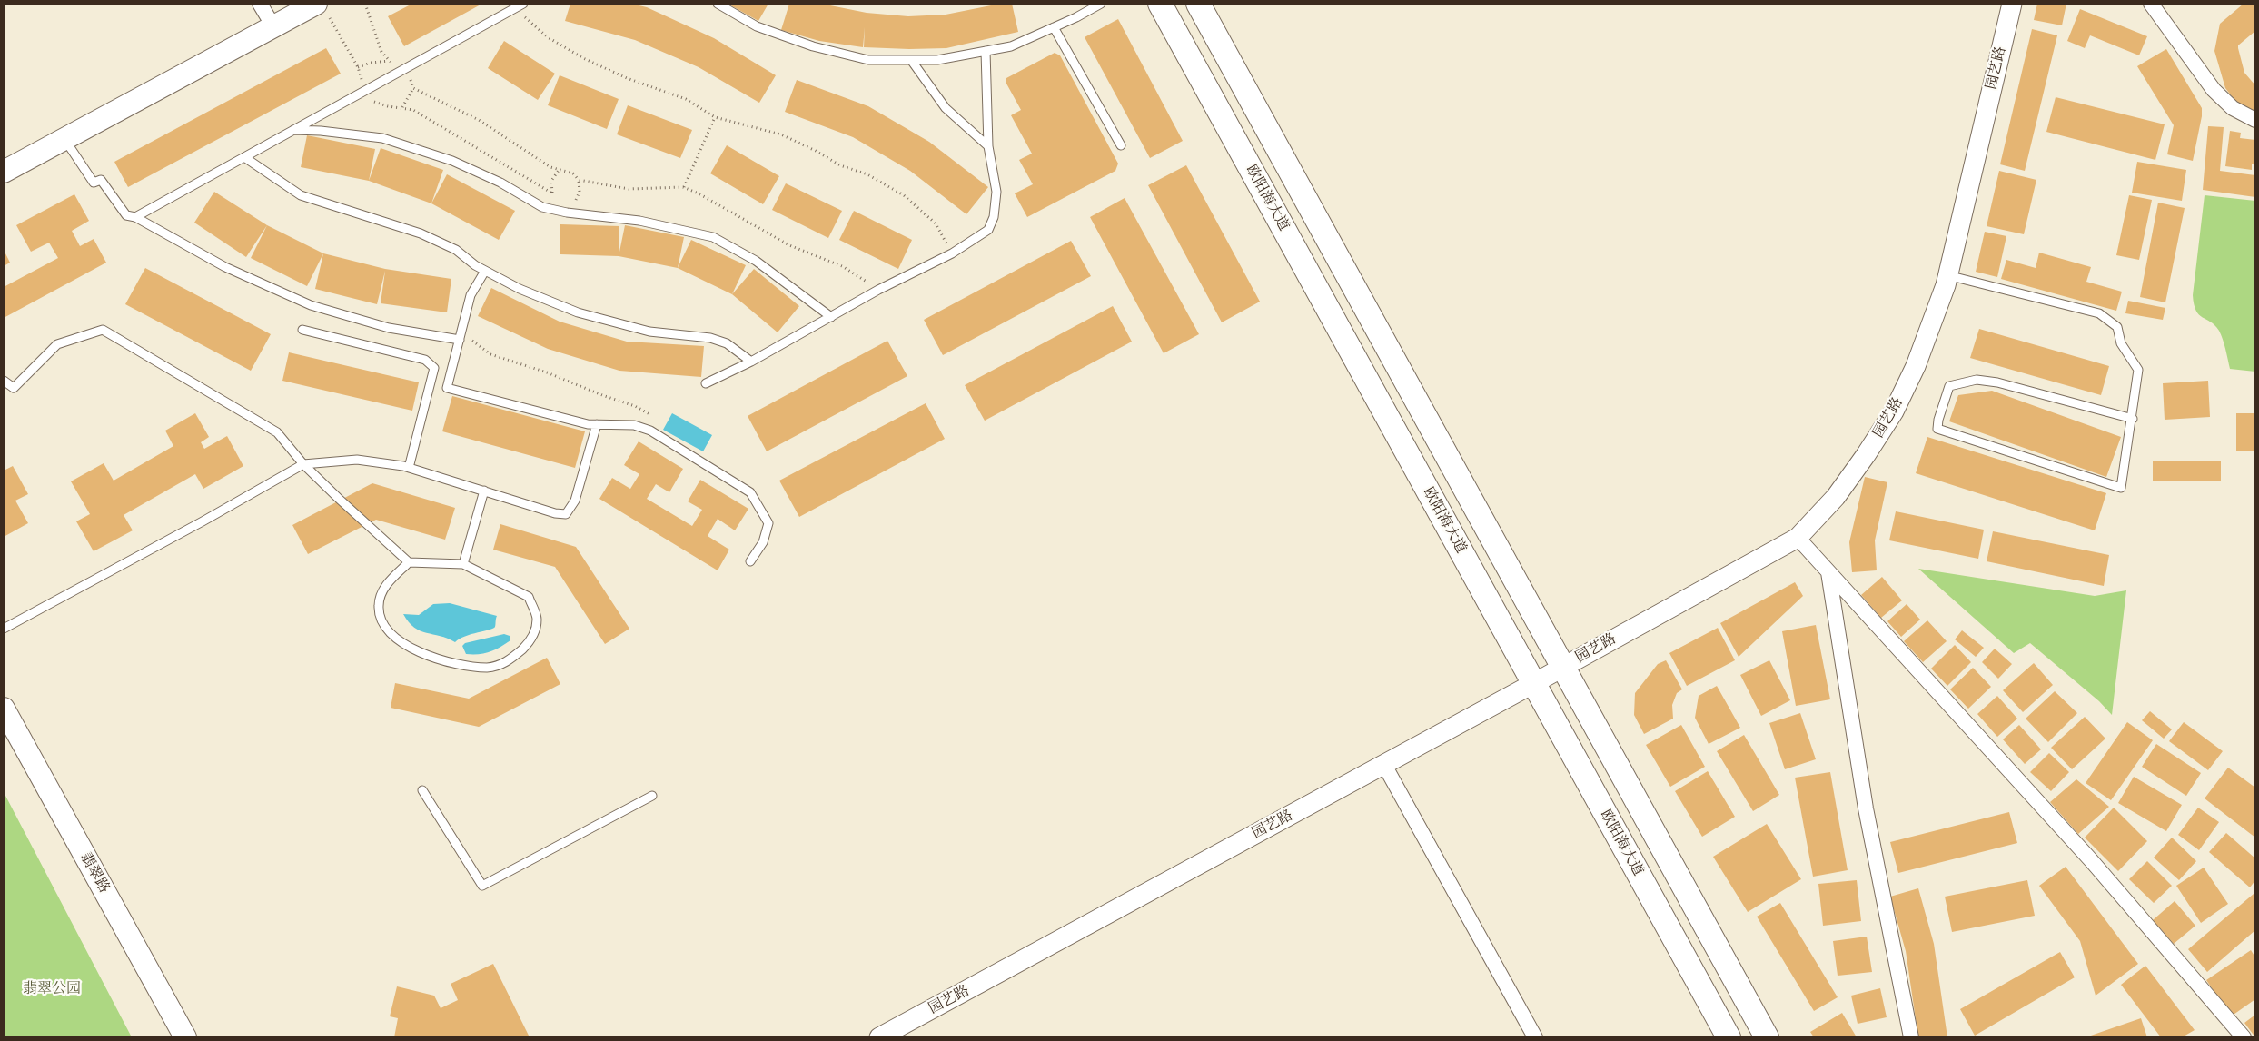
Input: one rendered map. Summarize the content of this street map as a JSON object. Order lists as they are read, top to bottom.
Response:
{
  "streets": {
    "main road": ["欧阳海大道", "翡翠路"],
    "street": ["园艺路"]
  },
  "crossings": [
    ["园艺路", "欧阳海大道"]
  ],
  "parks": ["翡翠公园"]
}
